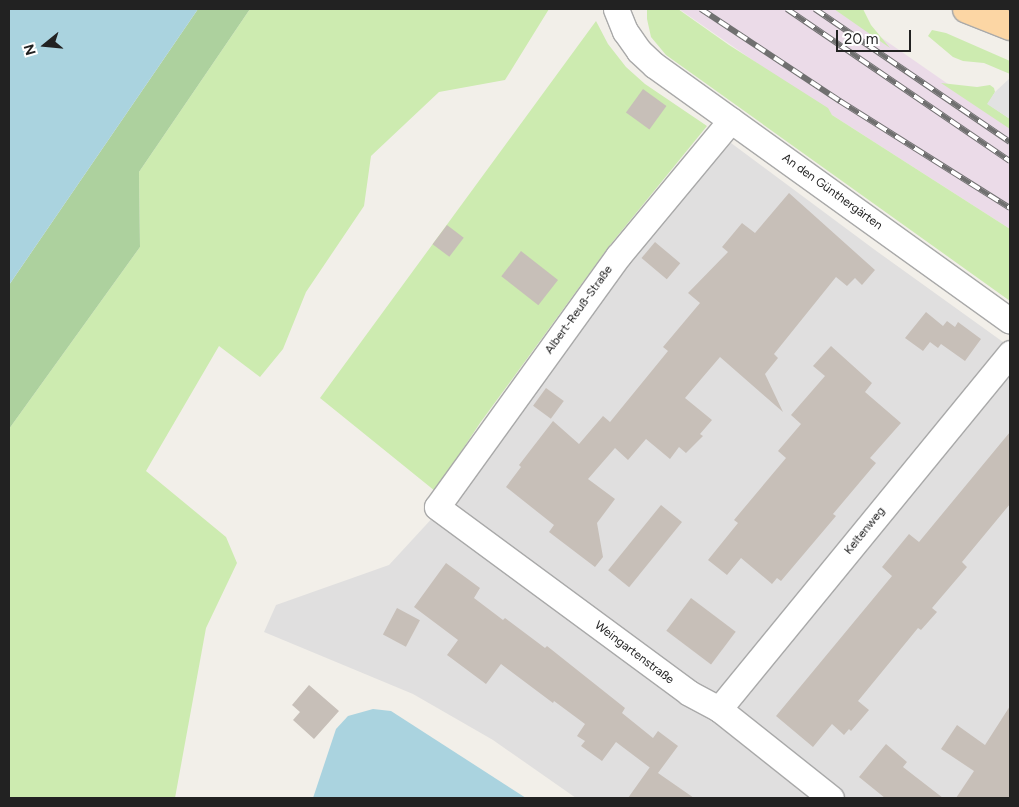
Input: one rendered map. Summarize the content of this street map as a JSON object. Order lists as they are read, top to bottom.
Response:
{
  "streets": {
    "street": [
      "An den Günthergärten",
      "Albert-Reuß-Straße",
      "Keltenweg",
      "Weingartenstraße"
    ]
  },
  "crossings": [
    ["An den Günthergärten", "Albert-Reuß-Straße"],
    ["Albert-Reuß-Straße", "Weingartenstraße"],
    ["Keltenweg", "Weingartenstraße"]
  ],
  "scale_bar": "20 m",
  "north": "left"
}
